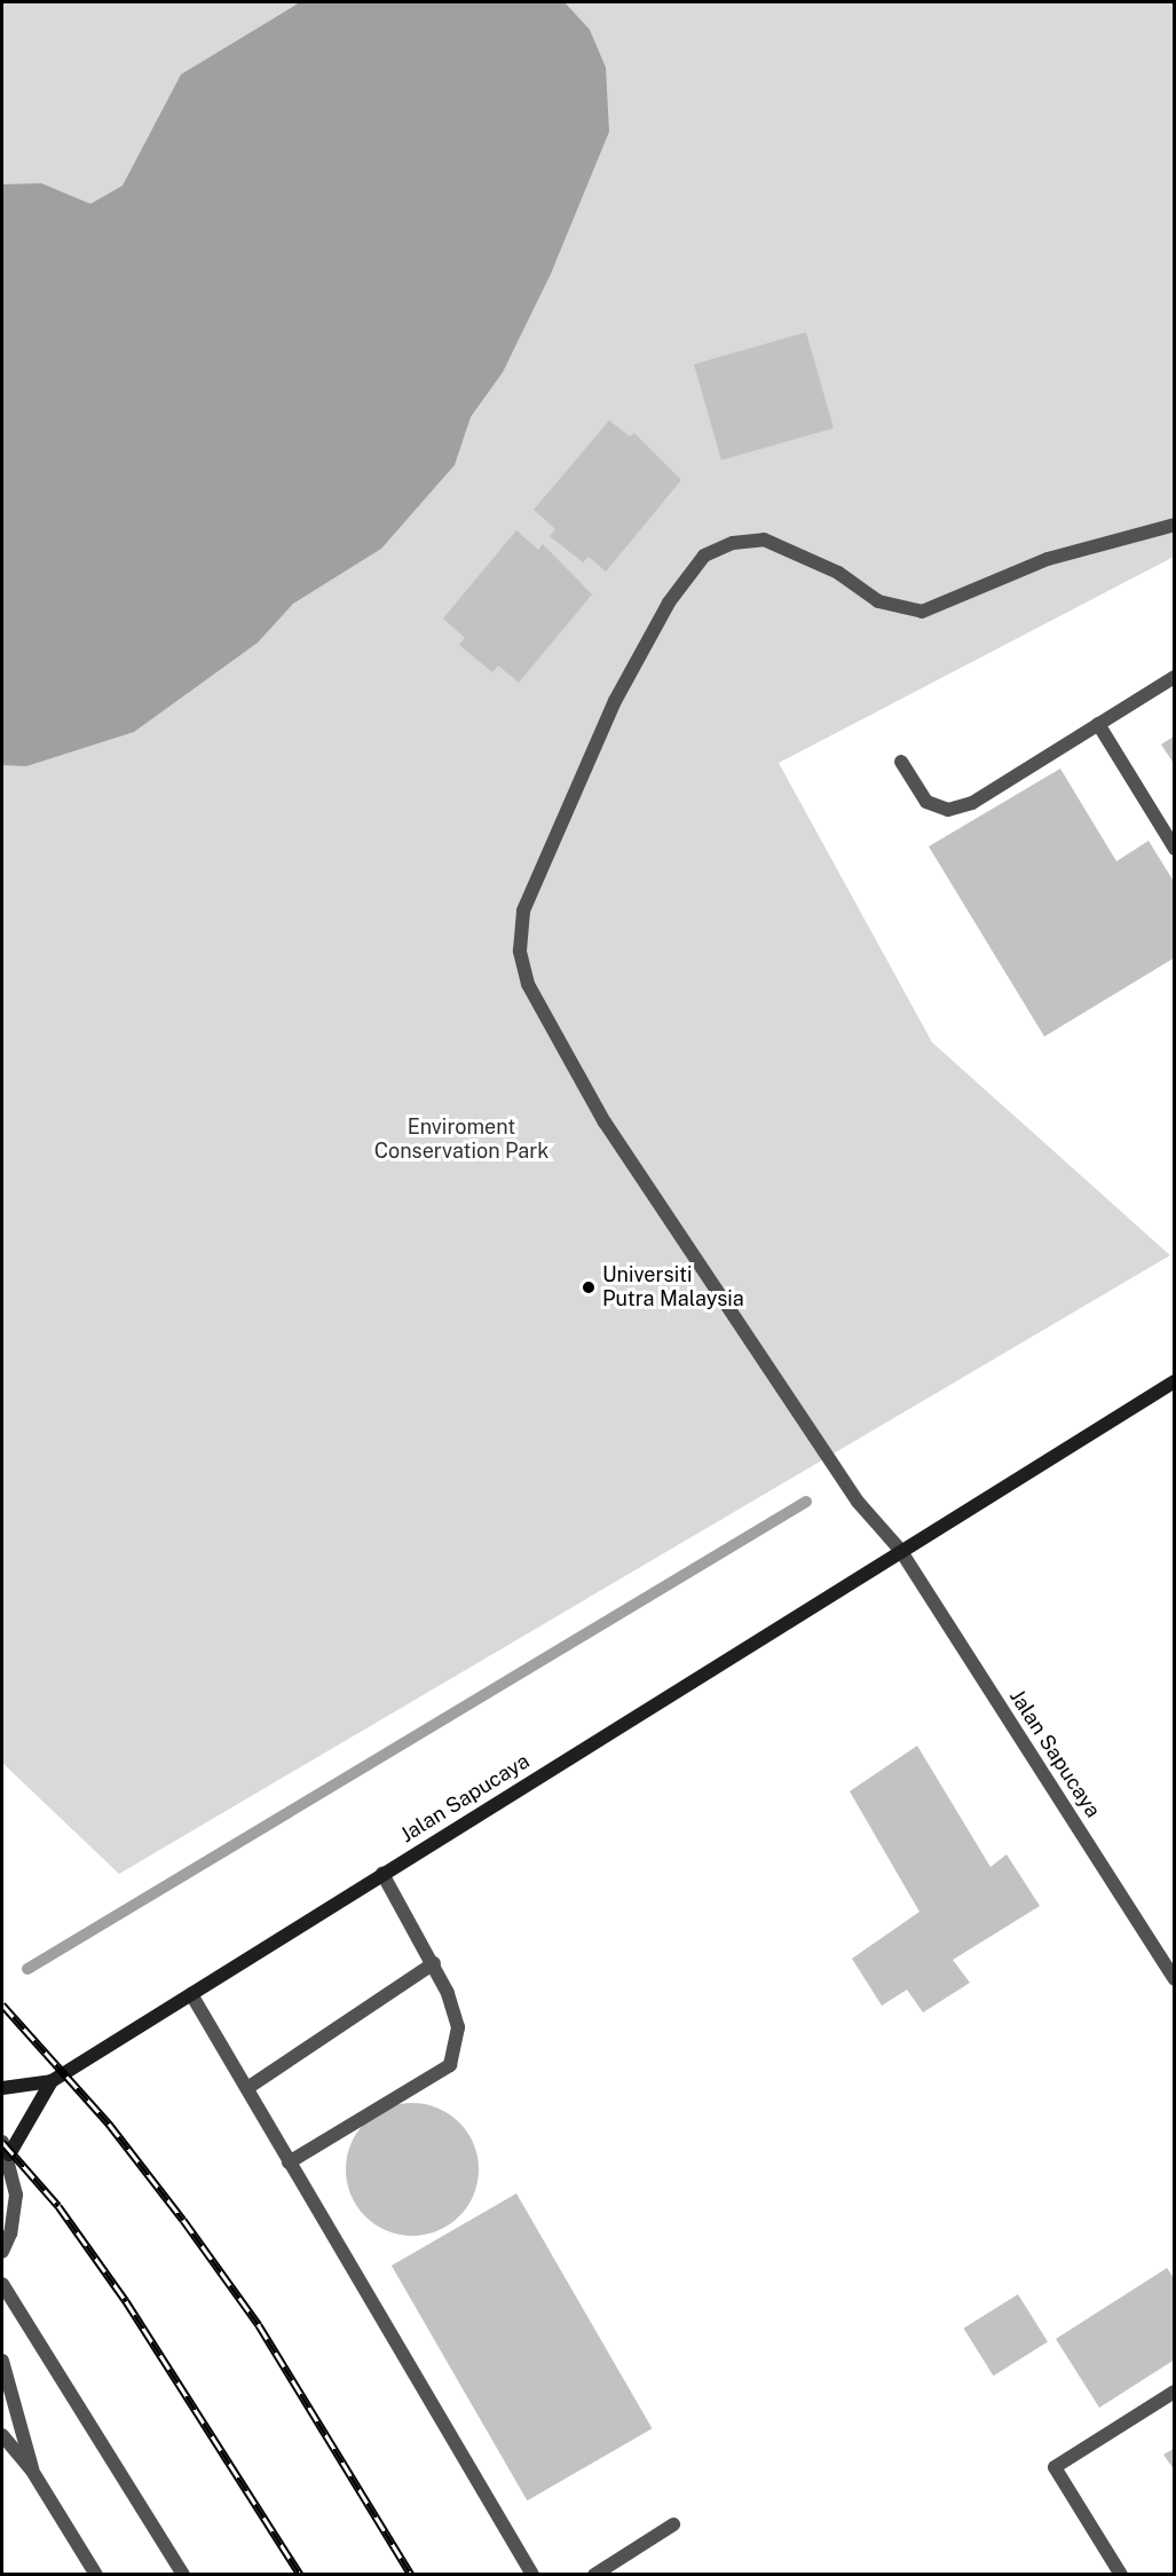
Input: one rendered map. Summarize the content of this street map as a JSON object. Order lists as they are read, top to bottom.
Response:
{
  "streets": {
    "street": ["Jalan Sapucaya"]
  },
  "parks": ["Enviroment Conservation Park"],
  "places": ["Universiti Putra Malaysia"]
}
